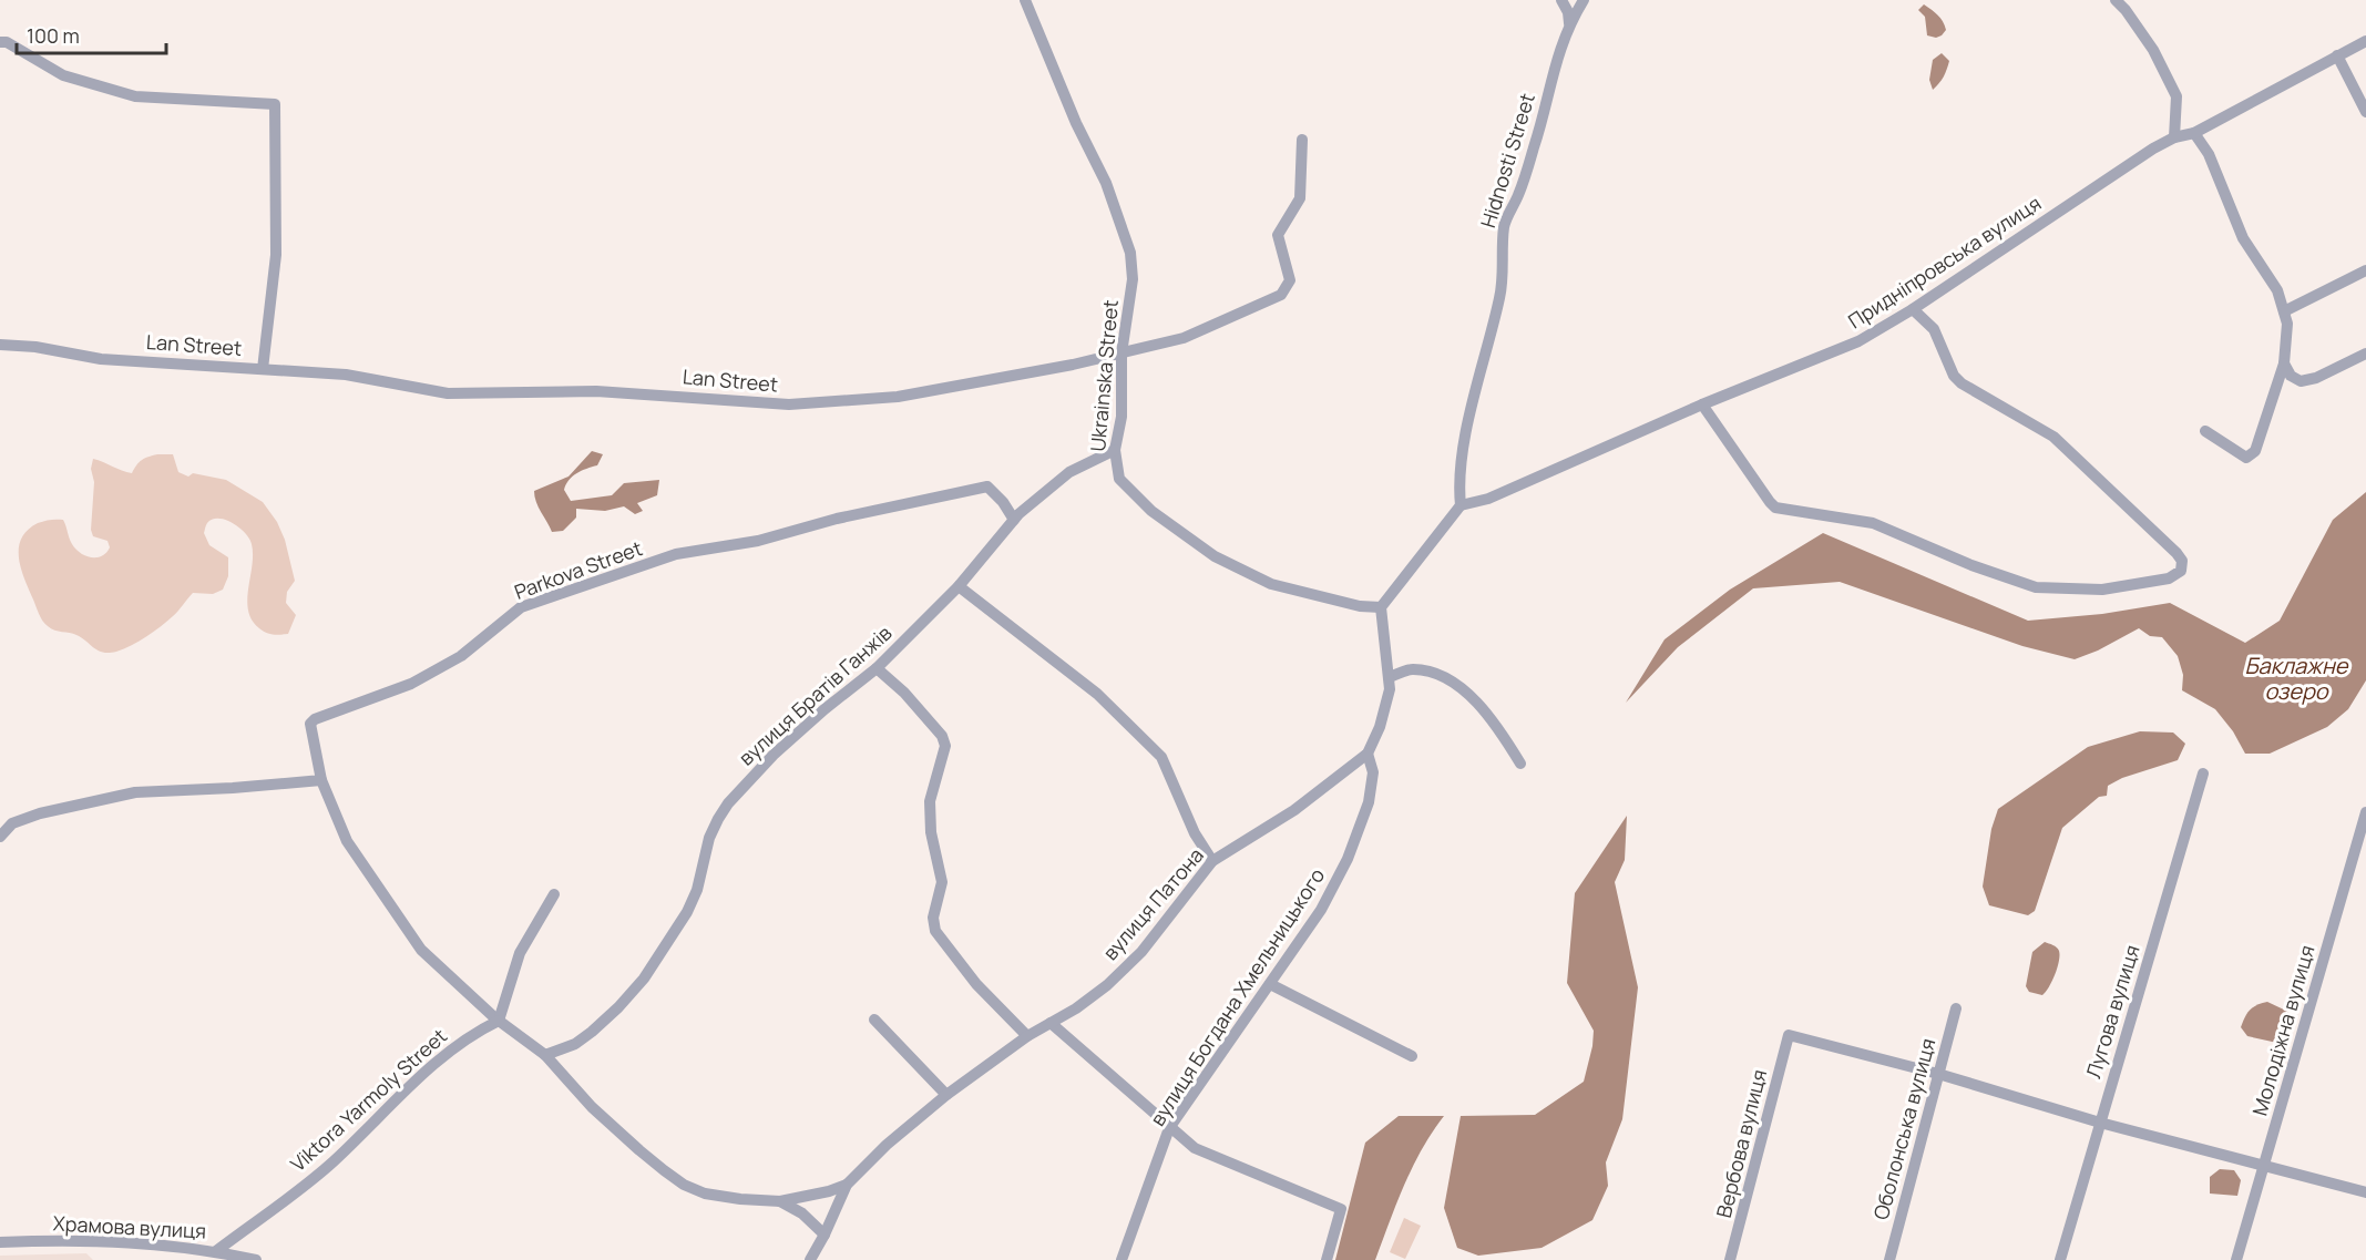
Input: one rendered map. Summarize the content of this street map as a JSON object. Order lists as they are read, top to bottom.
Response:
{
  "streets": {
    "street": [
      "Hidnosti Street",
      "Придніпровська вулиця",
      "Lan Street",
      "Ukrainska Street",
      "Parkova Street",
      "вулиця Братів Ганжів",
      "вулиця Патона",
      "вулиця Богдана Хмельницького",
      "Лугова вулиця",
      "Молодіжна вулиця",
      "Viktora Yarmoly Street",
      "Оболонська вулиця",
      "Вербова вулиця",
      "Храмова вулиця"
    ]
  },
  "crossings": [
    ["Hidnosti Street", "Придніпровська вулиця"],
    ["Lan Street", "Ukrainska Street"],
    ["Ukrainska Street", "вулиця Братів Ганжів"],
    ["Parkova Street", "вулиця Братів Ганжів"],
    ["вулиця Патона", "вулиця Богдана Хмельницького"],
    ["Viktora Yarmoly Street", "Храмова вулиця"],
    ["Оболонська вулиця", "Вербова вулиця"]
  ],
  "water": ["Баклажне озеро"],
  "scale_bar": "100 m"
}
